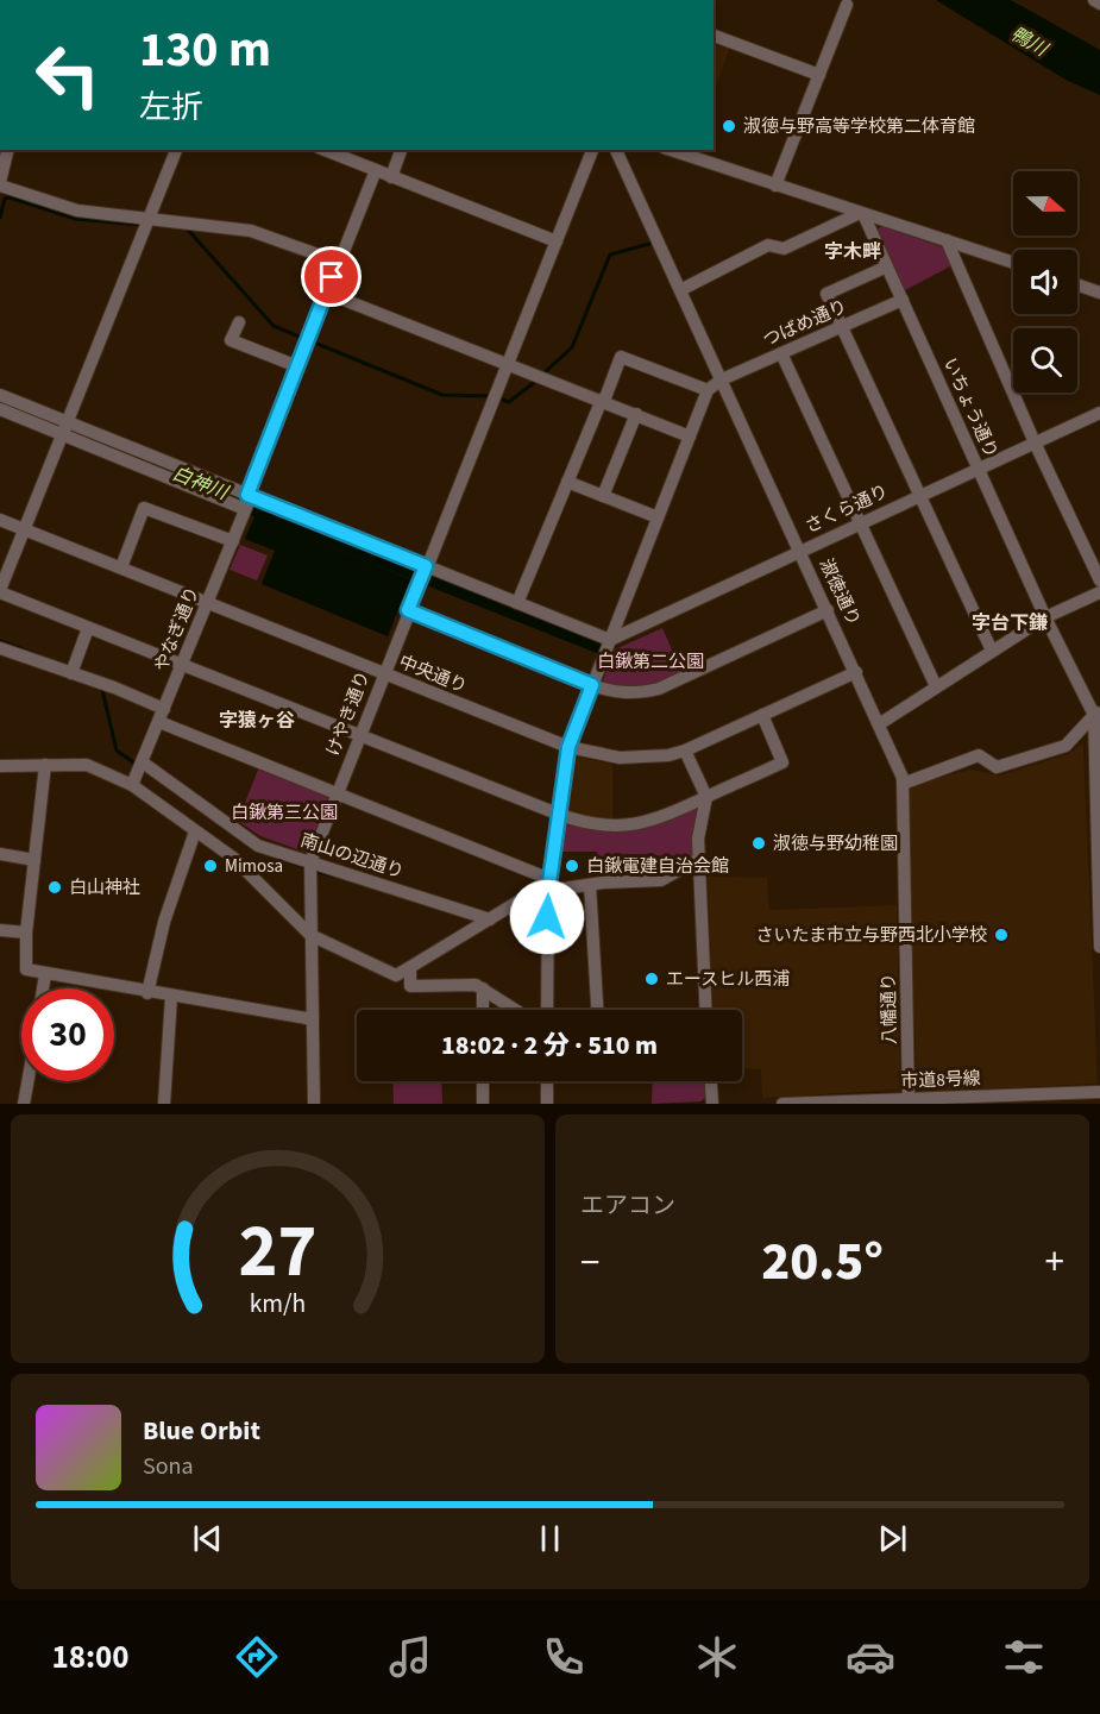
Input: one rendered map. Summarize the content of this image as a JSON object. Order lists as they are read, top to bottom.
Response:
{
  "streets": {
    "street": [
      "つばめ通り",
      "いちょう通り",
      "さくら通り",
      "淑徳通り",
      "やなぎ通り",
      "中央通り",
      "けやき通り",
      "南山の辺通り",
      "八幡通り",
      "市道8号線"
    ]
  },
  "crossings": [
    ["つばめ通り", "いちょう通り"],
    ["つばめ通り", "淑徳通り"],
    ["いちょう通り", "さくら通り"],
    ["さくら通り", "淑徳通り"],
    ["淑徳通り", "中央通り"],
    ["淑徳通り", "八幡通り"],
    ["やなぎ通り", "中央通り"],
    ["やなぎ通り", "南山の辺通り"],
    ["中央通り", "けやき通り"],
    ["けやき通り", "南山の辺通り"],
    ["八幡通り", "市道8号線"]
  ],
  "districts": ["字木畔", "字台下鎌", "字猿ヶ谷"],
  "water": ["鴨川", "白神川"],
  "parks": ["白鍬第二公園", "白鍬第三公園"],
  "places": [
    "淑徳与野高等学校第二体育館",
    "淑徳与野幼稚園",
    "Mimosa",
    "白鍬電建自治会館",
    "白山神社",
    "さいたま市立与野西北小学校",
    "エースヒル西浦"
  ],
  "north": "right",
  "page": {
    "turn": ["130 m", "左折"],
    "limit": "30",
    "trip": "18:02 · 2 分 · 510 m",
    "tile": "エアコン",
    "heat": ["−", "20.5°", "+"],
    "song": ["Blue Orbit", "Sona"],
    "tabs": "18:00",
    "gauge": ["27", "km/h"]
  }
}
